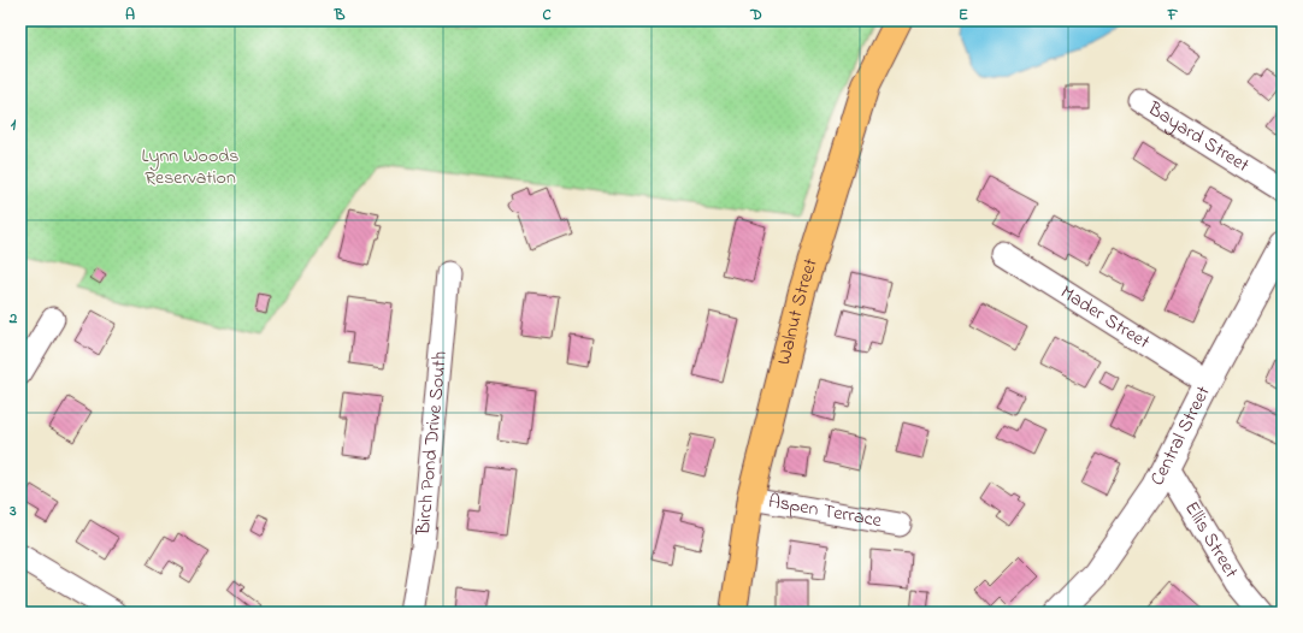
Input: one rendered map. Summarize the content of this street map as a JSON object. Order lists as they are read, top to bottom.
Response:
{
  "streets": {
    "main road": ["Walnut Street"],
    "street": [
      "Bayard Street",
      "Mader Street",
      "Central Street",
      "Birch Pond Drive South",
      "Aspen Terrace",
      "Ellis Street"
    ]
  },
  "crossings": [
    ["Walnut Street", "Aspen Terrace"],
    ["Mader Street", "Central Street"],
    ["Central Street", "Ellis Street"]
  ],
  "parks": ["Lynn Woods Reservation"],
  "grid": {
    "columns": [
      "A",
      "B",
      "C",
      "D",
      "E",
      "F"
    ],
    "rows": ["1", "2", "3"]
  }
}
